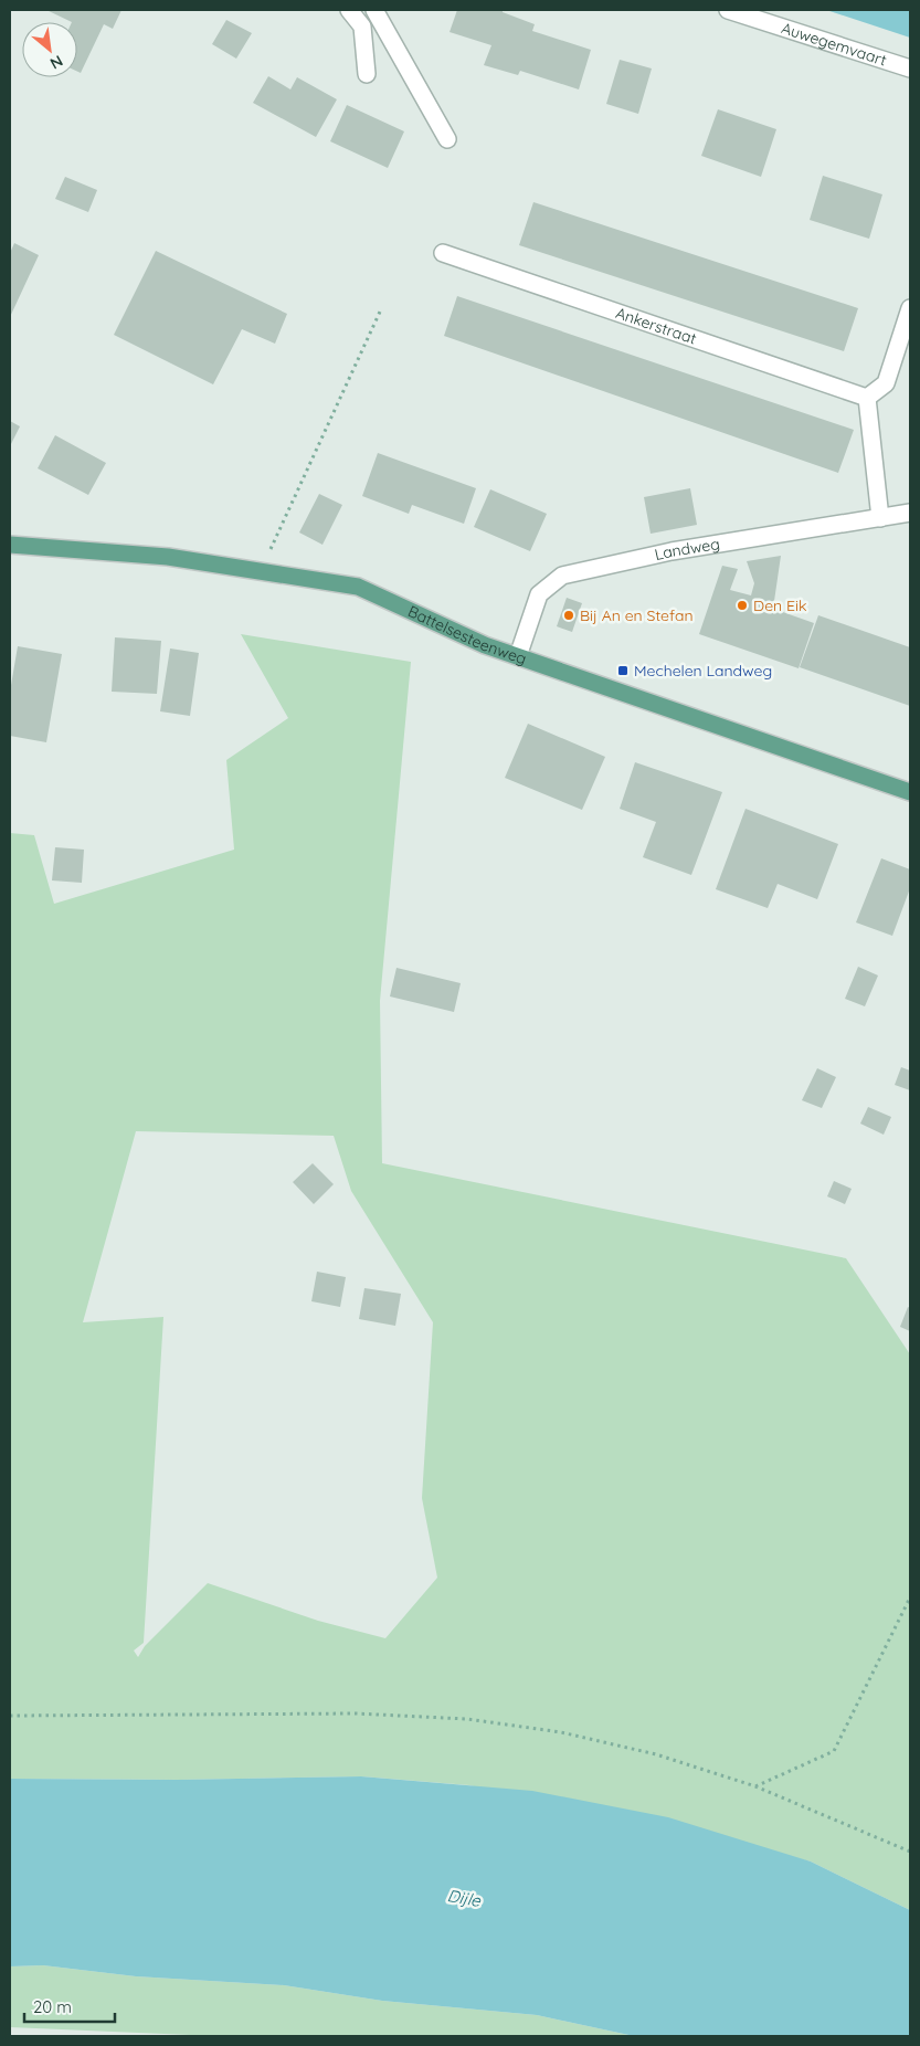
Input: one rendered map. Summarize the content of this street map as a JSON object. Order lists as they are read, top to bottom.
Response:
{
  "streets": {
    "main road": ["Battelsesteenweg"],
    "street": ["Auwegemvaart", "Ankerstraat", "Landweg"]
  },
  "crossings": [
    ["Landweg", "Battelsesteenweg"]
  ],
  "water": ["Dijle"],
  "places": {
    "other": ["Den Eik", "Bij An en Stefan"],
    "transit": ["Mechelen Landweg"]
  },
  "scale_bar": "20 m",
  "north": "bottom right"
}
